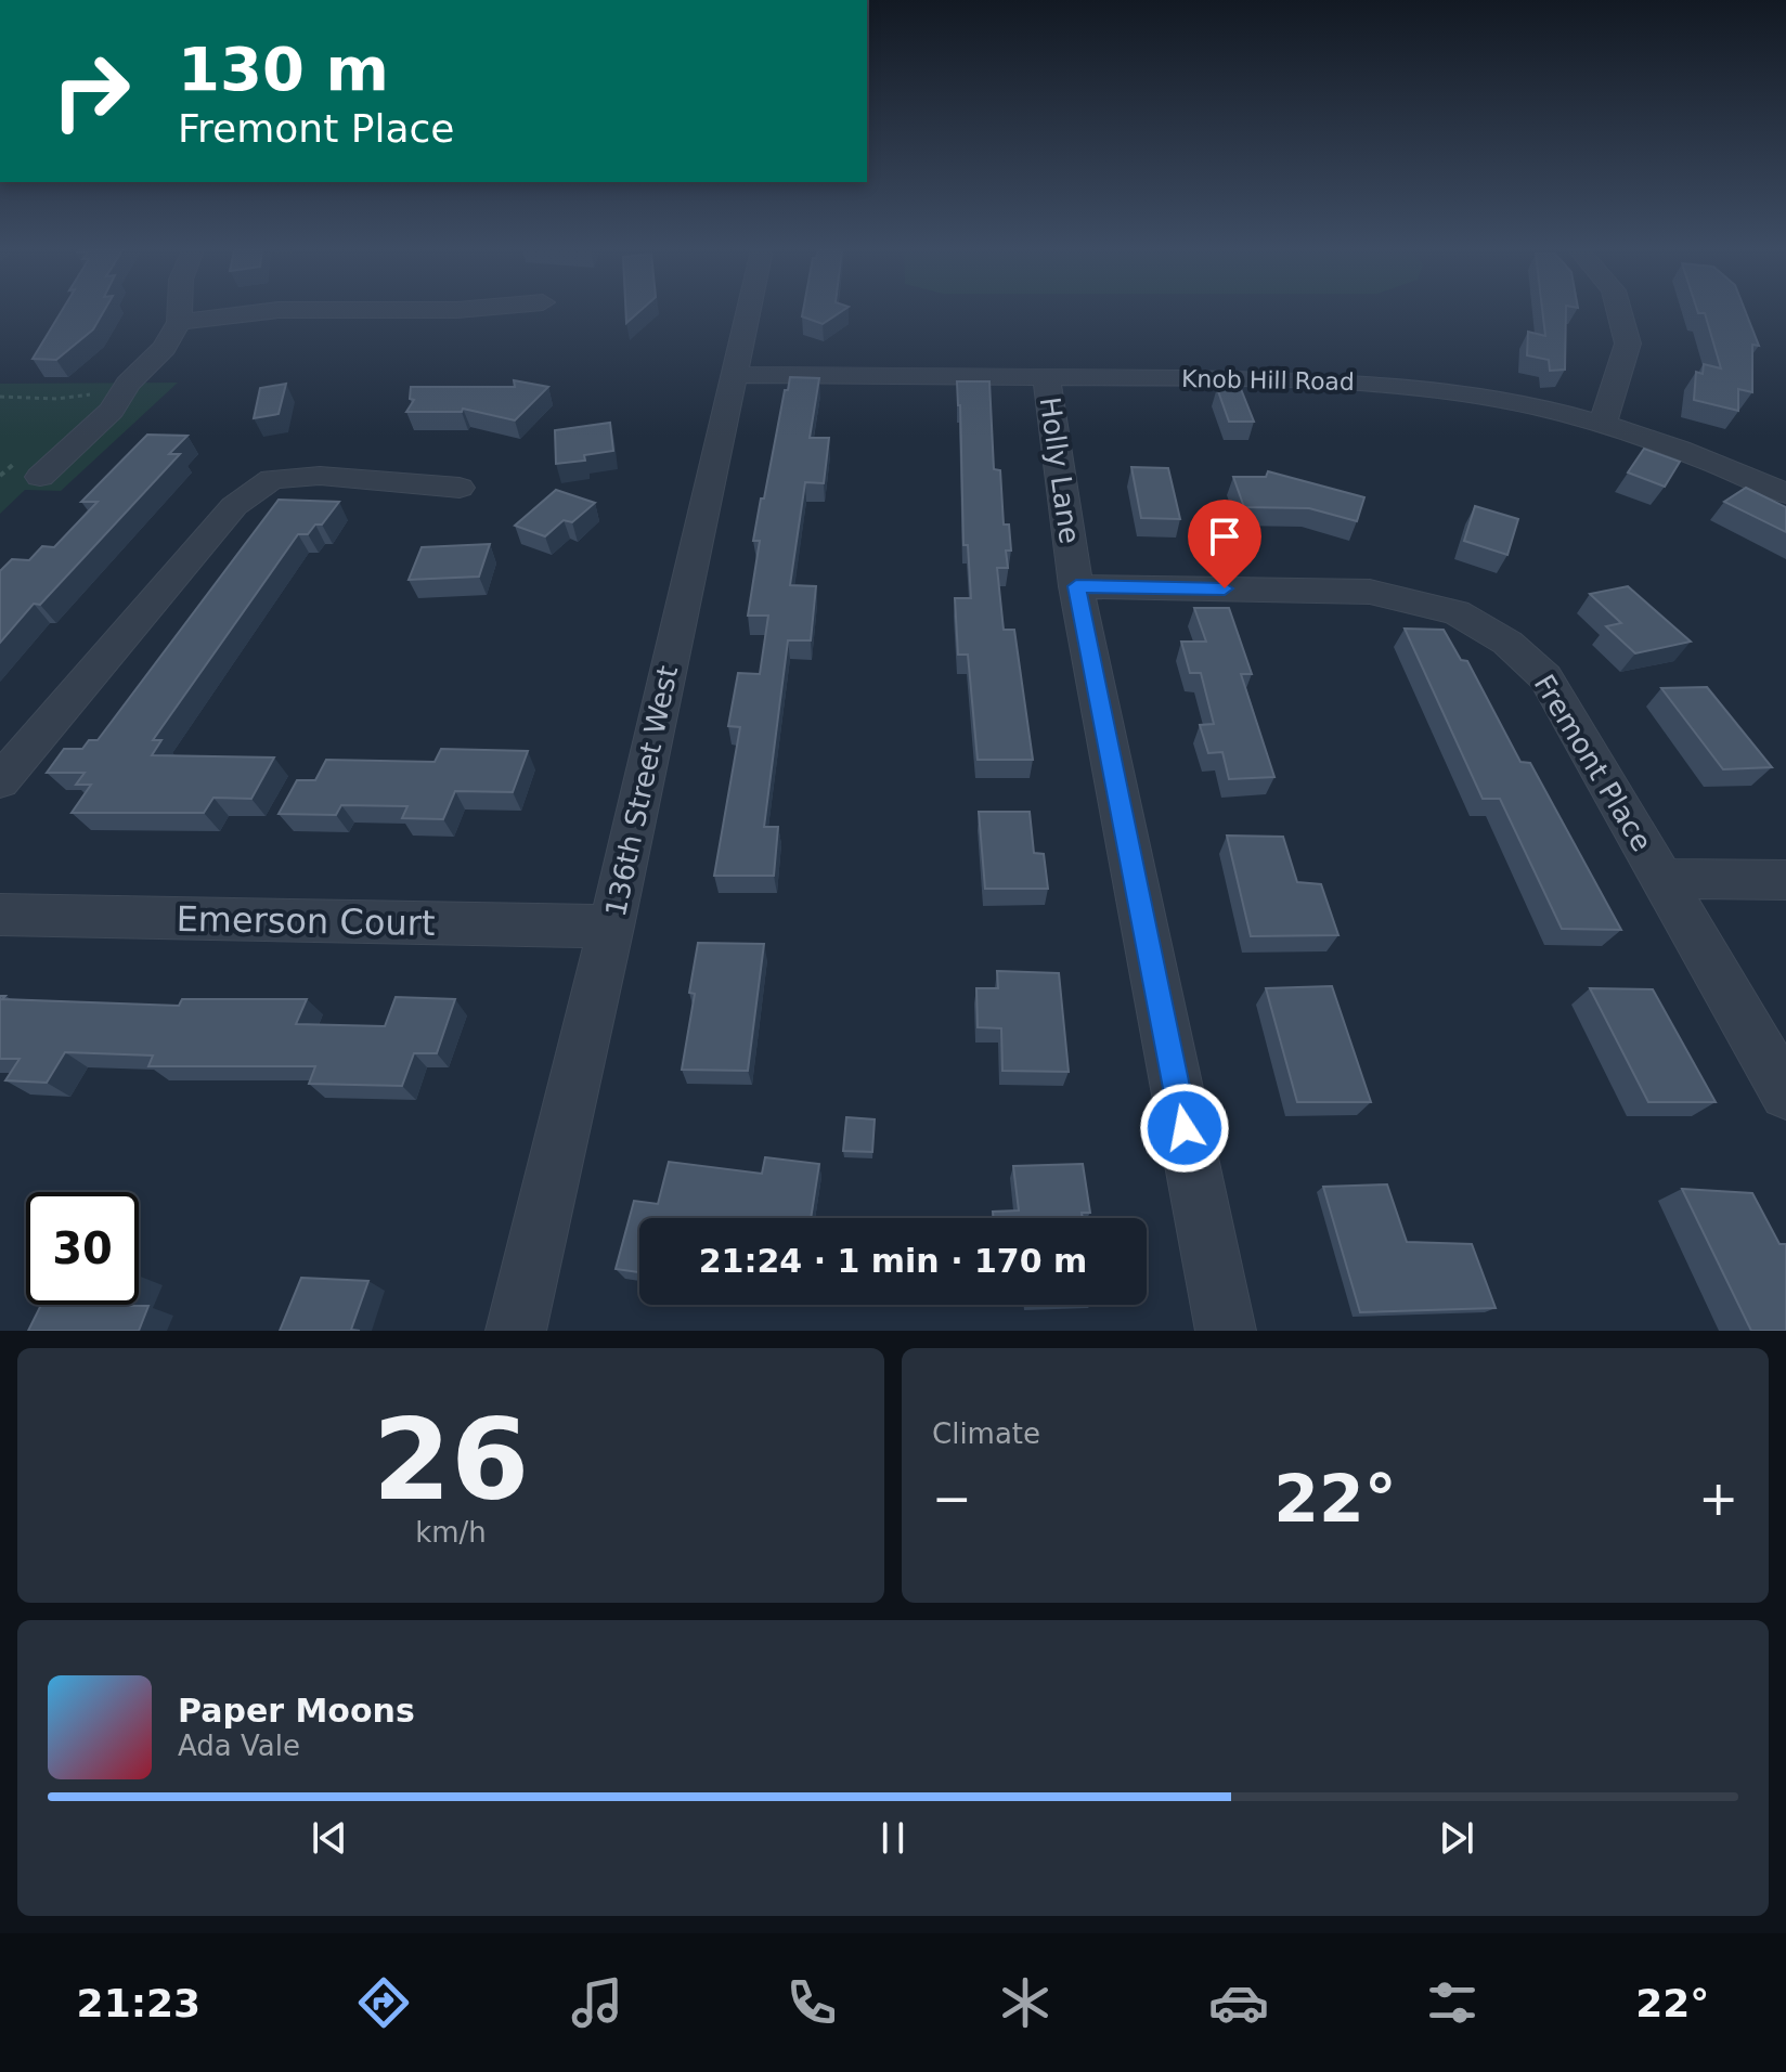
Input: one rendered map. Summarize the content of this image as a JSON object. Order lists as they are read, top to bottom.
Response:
{
  "streets": {
    "street": [
      "Knob Hill Road",
      "Holly Lane",
      "Fremont Place",
      "136th Street West",
      "Emerson Court"
    ]
  },
  "crossings": [
    ["Knob Hill Road", "Holly Lane"],
    ["Knob Hill Road", "136th Street West"],
    ["Holly Lane", "Fremont Place"],
    ["136th Street West", "Emerson Court"]
  ],
  "page": {
    "turn": ["130 m", "Fremont Place"],
    "limit": "30",
    "trip": "21:24 · 1 min · 170 m",
    "tile": [
      ["26", "km/h"],
      "Climate"
    ],
    "heat": ["−", "22°", "+"],
    "song": ["Paper Moons", "Ada Vale"],
    "tabs": ["21:23", "22°"]
  }
}
